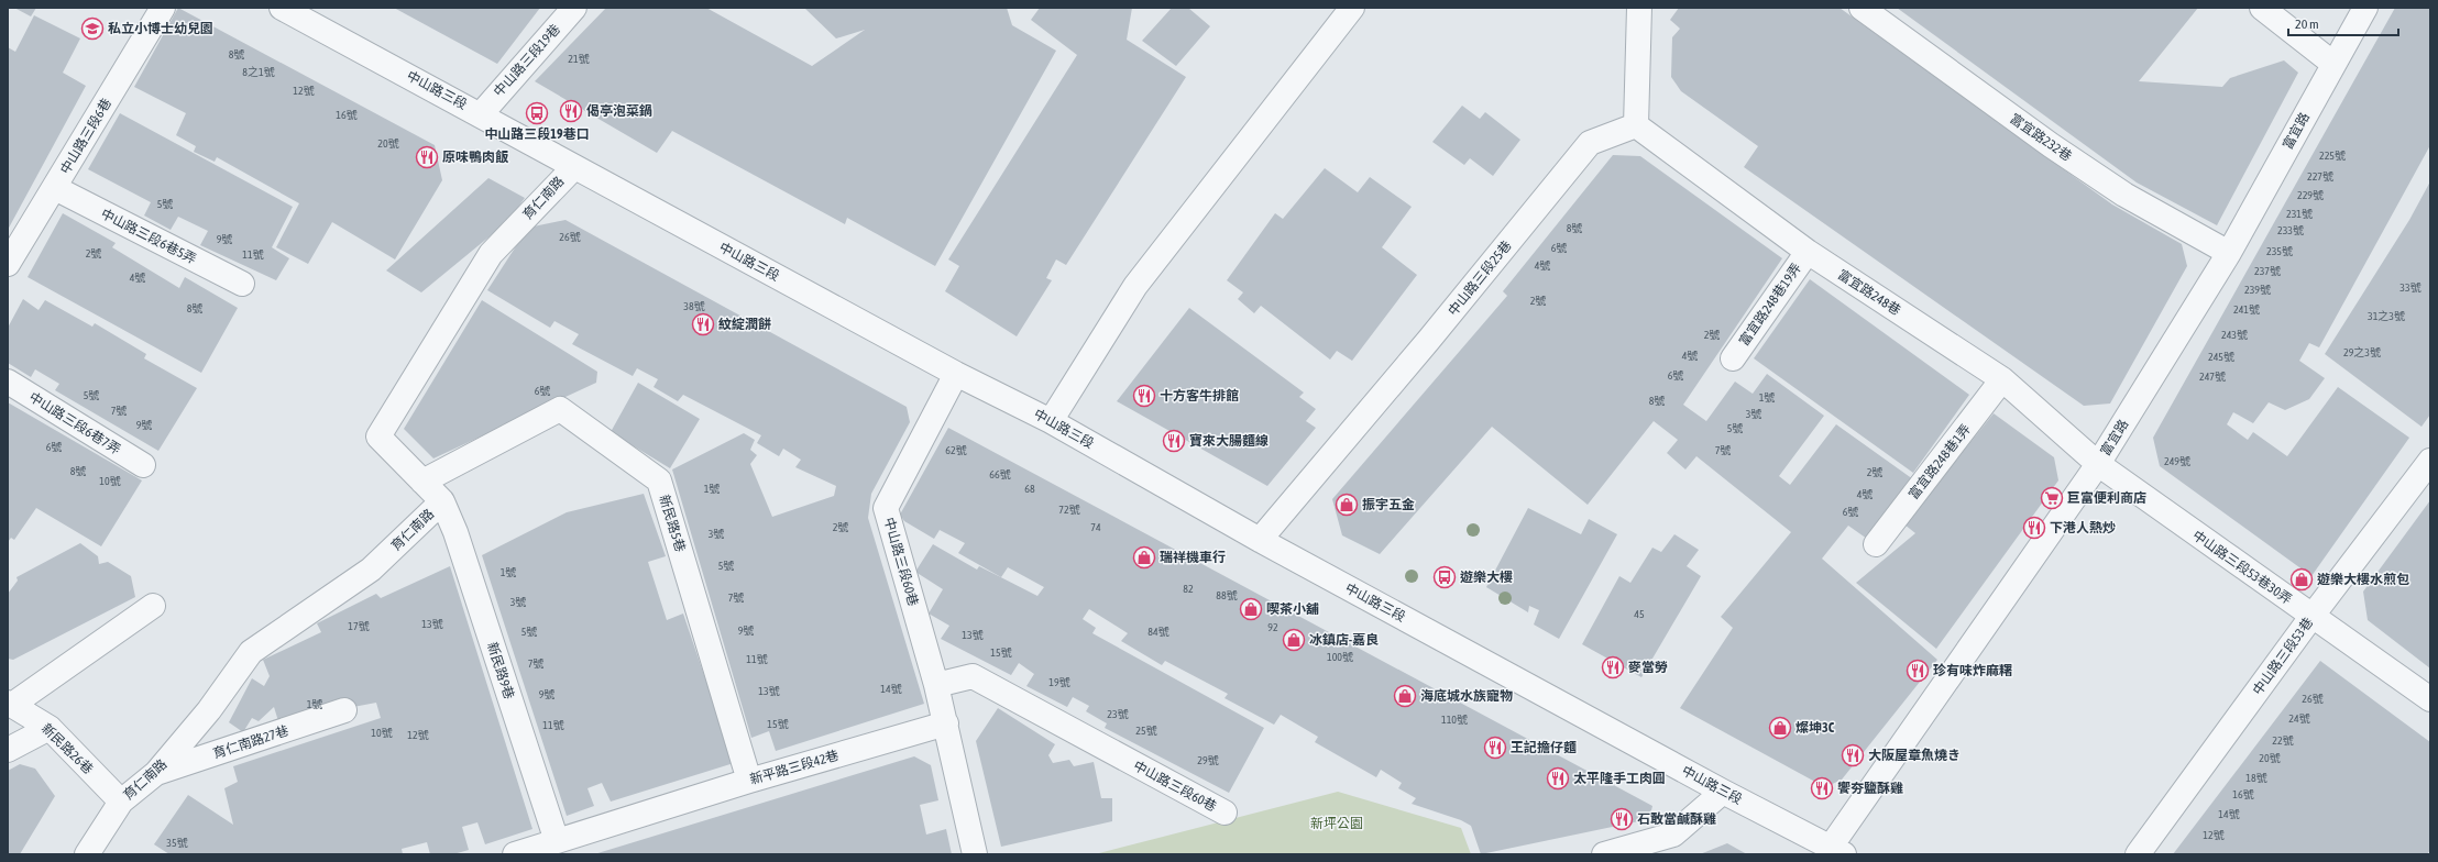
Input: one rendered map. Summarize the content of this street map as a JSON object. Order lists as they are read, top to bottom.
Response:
{
  "streets": {
    "street": [
      "中山路三段19巷",
      "中山路三段",
      "富宜路",
      "中山路三段6巷",
      "富宜路232巷",
      "育仁南路",
      "中山路三段6巷5弄",
      "中山路三段25巷",
      "富宜路248巷",
      "富宜路248巷19弄",
      "中山路三段6巷7弄",
      "富宜路248巷1弄",
      "新民路5巷",
      "中山路三段60巷",
      "中山路三段53巷30弄",
      "中山路三段53巷",
      "新民路9巷",
      "育仁南路27巷",
      "新民路26巷",
      "新平路三段42巷"
    ]
  },
  "crossings": [
    ["中山路三段19巷", "中山路三段"],
    ["中山路三段", "富宜路"],
    ["中山路三段", "育仁南路"],
    ["中山路三段", "中山路三段25巷"],
    ["中山路三段", "中山路三段60巷"],
    ["富宜路", "富宜路232巷"],
    ["富宜路", "富宜路248巷"],
    ["富宜路", "中山路三段53巷30弄"],
    ["中山路三段6巷", "中山路三段6巷5弄"],
    ["育仁南路", "新民路5巷"],
    ["育仁南路", "新民路9巷"],
    ["育仁南路", "育仁南路27巷"],
    ["育仁南路", "新民路26巷"],
    ["中山路三段25巷", "富宜路248巷"],
    ["富宜路248巷", "富宜路248巷19弄"],
    ["富宜路248巷", "富宜路248巷1弄"],
    ["富宜路248巷", "中山路三段53巷30弄"],
    ["新民路5巷", "新平路三段42巷"],
    ["中山路三段60巷", "新平路三段42巷"],
    ["中山路三段53巷30弄", "中山路三段53巷"],
    ["新民路9巷", "新平路三段42巷"]
  ],
  "parks": ["新坪公園"],
  "places": {
    "school or university": ["私立小博士幼兒園"],
    "restaurant": [
      "偈亭泡菜鍋",
      "原味鴨肉飯",
      "紋綻潤餅",
      "十方客牛排館",
      "寶來大腸麵線",
      "下港人熱炒",
      "麥當勞",
      "珍有味炸麻糬",
      "王記擔仔麵",
      "大阪屋章魚燒き",
      "太平隆手工肉圓",
      "饗夯鹽酥雞",
      "石敢當鹹酥雞"
    ],
    "bus stop": ["中山路三段19巷口", "遊樂大樓"],
    "supermarket": ["巨富便利商店"],
    "shop": [
      "振宇五金",
      "瑞祥機車行",
      "遊樂大樓水煎包",
      "喫茶小舖",
      "冰鎮店-嘉良",
      "海底城水族寵物",
      "燦坤3C"
    ]
  },
  "house_numbers": [
    "8號",
    "21號",
    "8之1號",
    "12號",
    "16號",
    "20號",
    "225號",
    "227號",
    "229號",
    "5號",
    "231號",
    "8號",
    "233號",
    "26號",
    "9號",
    "6號",
    "235號",
    "2號",
    "11號",
    "4號",
    "237號",
    "4號",
    "33號",
    "239號",
    "2號",
    "38號",
    "8號",
    "241號",
    "31之3號",
    "2號",
    "243號",
    "29之3號",
    "4號",
    "245號",
    "6號",
    "247號",
    "6號",
    "5號",
    "1號",
    "8號",
    "7號",
    "3號",
    "9號",
    "5號",
    "6號",
    "62號",
    "7號",
    "249號",
    "8號",
    "2號",
    "66號",
    "10號",
    "1號",
    "68",
    "4號",
    "72號",
    "6號",
    "2號",
    "74",
    "3號",
    "5號",
    "1號",
    "82",
    "88號",
    "7號",
    "3號",
    "45",
    "13號",
    "17號",
    "92",
    "9號",
    "5號",
    "84號",
    "13號",
    "15號",
    "100號",
    "11號",
    "7號",
    "19號",
    "14號",
    "13號",
    "9號",
    "26號",
    "1號",
    "23號",
    "24號",
    "110號",
    "15號",
    "11號",
    "25號",
    "10號",
    "12號",
    "22號",
    "20號",
    "29號",
    "18號",
    "16號",
    "14號",
    "12號",
    "35號"
  ],
  "scale_bar": "20 m"
}
